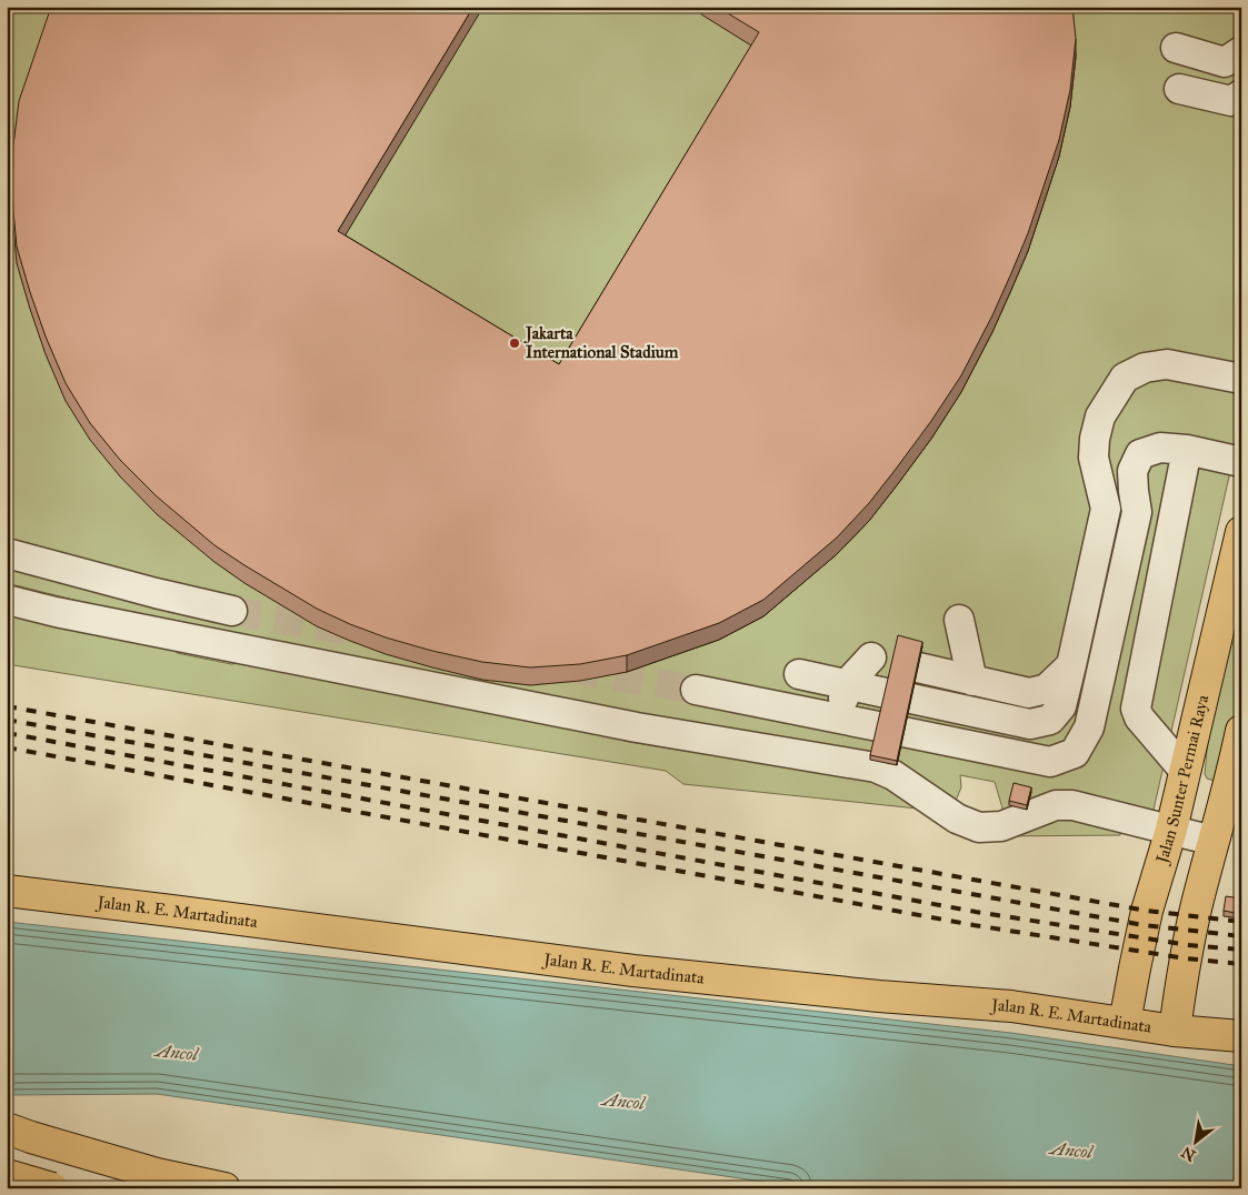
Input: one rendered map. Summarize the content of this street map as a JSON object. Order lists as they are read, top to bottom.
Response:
{
  "streets": {
    "main road": ["Jalan Sunter Permai Raya", "Jalan R. E. Martadinata"]
  },
  "crossings": [
    ["Jalan Sunter Permai Raya", "Jalan R. E. Martadinata"]
  ],
  "water": ["Ancol"],
  "places": ["Jakarta International Stadium"],
  "north": "bottom left"
}
